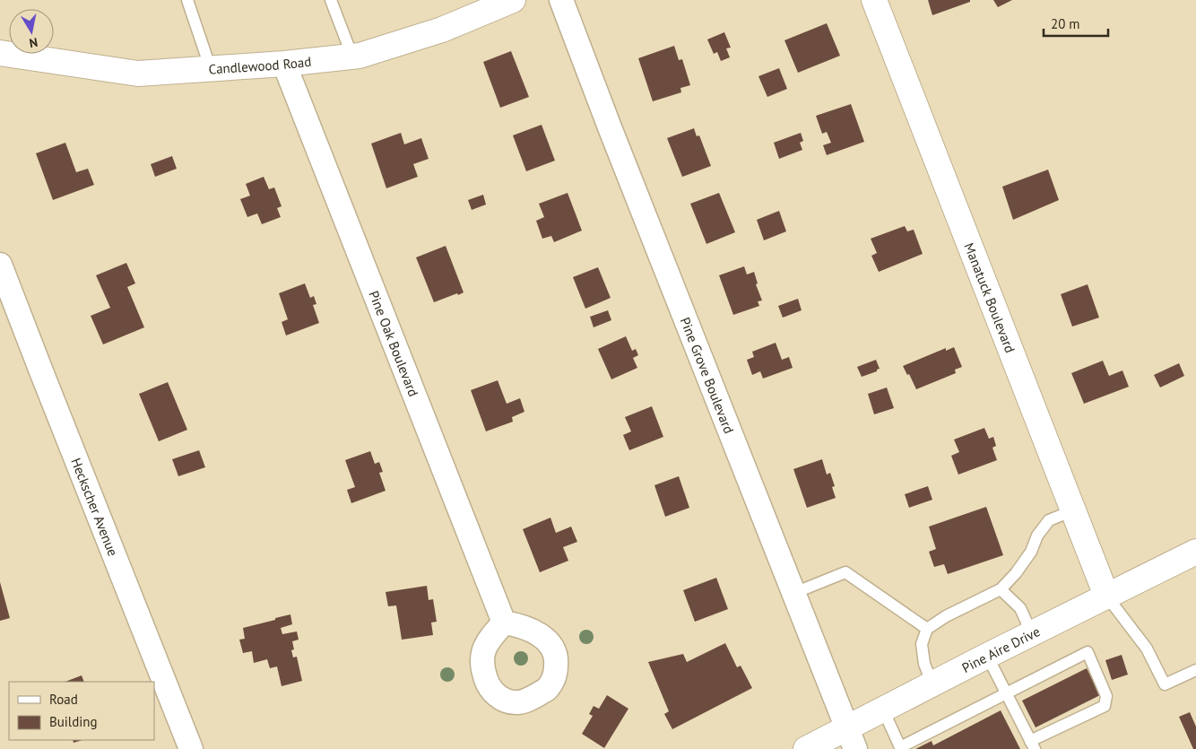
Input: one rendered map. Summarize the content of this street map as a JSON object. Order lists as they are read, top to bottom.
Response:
{
  "streets": {
    "street": [
      "Candlewood Road",
      "Manatuck Boulevard",
      "Pine Oak Boulevard",
      "Pine Grove Boulevard",
      "Heckscher Avenue",
      "Pine Aire Drive"
    ]
  },
  "crossings": [
    ["Candlewood Road", "Pine Oak Boulevard"],
    ["Manatuck Boulevard", "Pine Aire Drive"],
    ["Pine Grove Boulevard", "Pine Aire Drive"]
  ],
  "legend": ["Road", "Building"],
  "scale_bar": "20 m",
  "north": "bottom"
}
